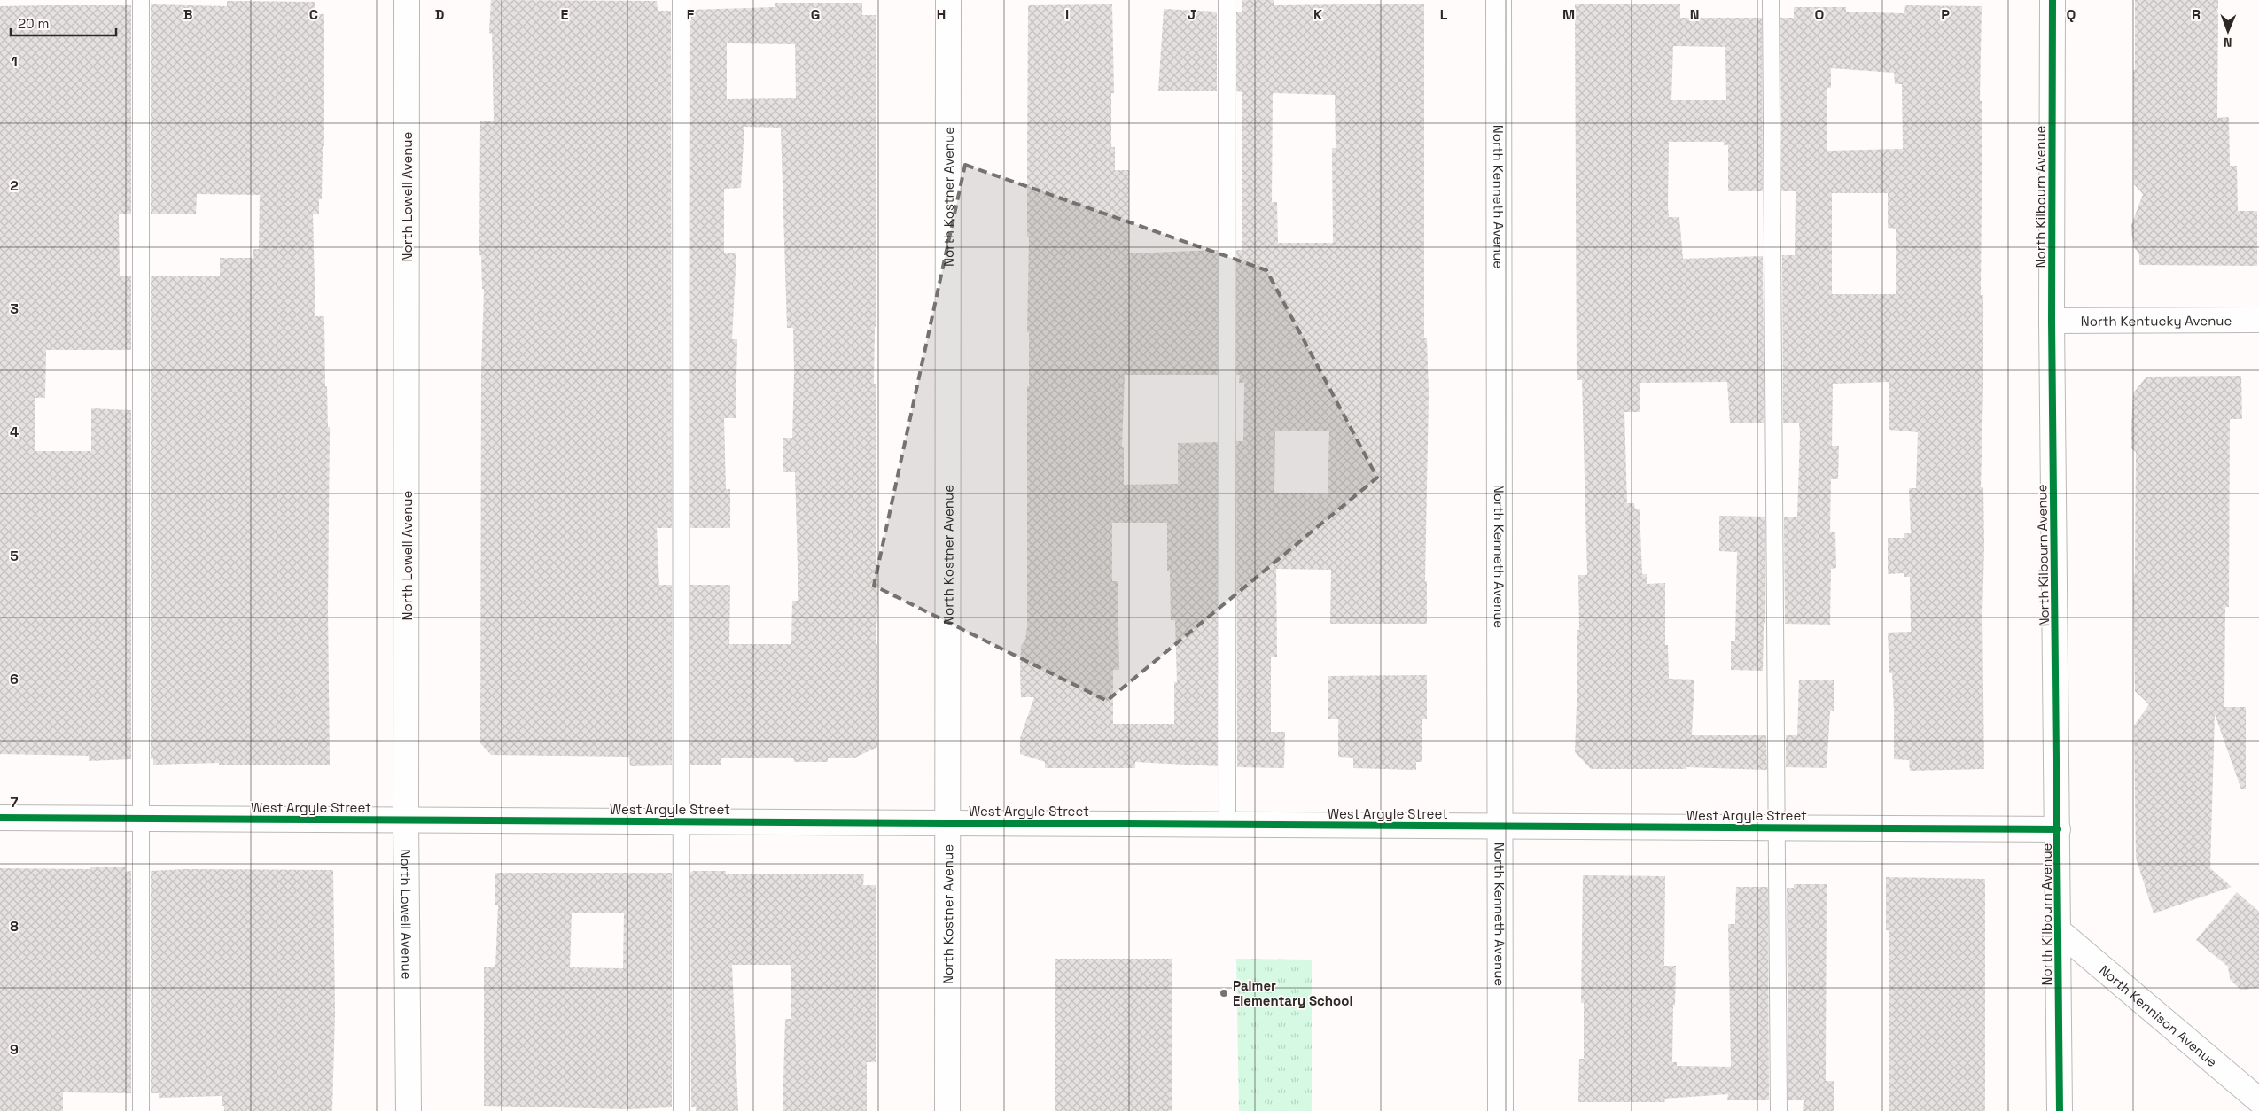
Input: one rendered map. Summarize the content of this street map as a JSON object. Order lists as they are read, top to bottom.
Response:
{
  "streets": {
    "street": [
      "North Lowell Avenue",
      "North Kostner Avenue",
      "North Kenneth Avenue",
      "North Kilbourn Avenue",
      "North Kentucky Avenue",
      "West Argyle Street",
      "North Kennison Avenue"
    ]
  },
  "crossings": [
    ["North Lowell Avenue", "West Argyle Street"],
    ["North Kostner Avenue", "West Argyle Street"],
    ["North Kenneth Avenue", "West Argyle Street"],
    ["North Kilbourn Avenue", "North Kentucky Avenue"],
    ["North Kilbourn Avenue", "West Argyle Street"],
    ["North Kilbourn Avenue", "North Kennison Avenue"]
  ],
  "places": ["Palmer Elementary School"],
  "scale_bar": "20 m",
  "north": "bottom",
  "grid": {
    "columns": [
      "B",
      "C",
      "D",
      "E",
      "F",
      "G",
      "H",
      "I",
      "J",
      "K",
      "L",
      "M",
      "N",
      "O",
      "P",
      "Q",
      "R"
    ],
    "rows": [
      "1",
      "2",
      "3",
      "4",
      "5",
      "6",
      "7",
      "8",
      "9"
    ]
  }
}
